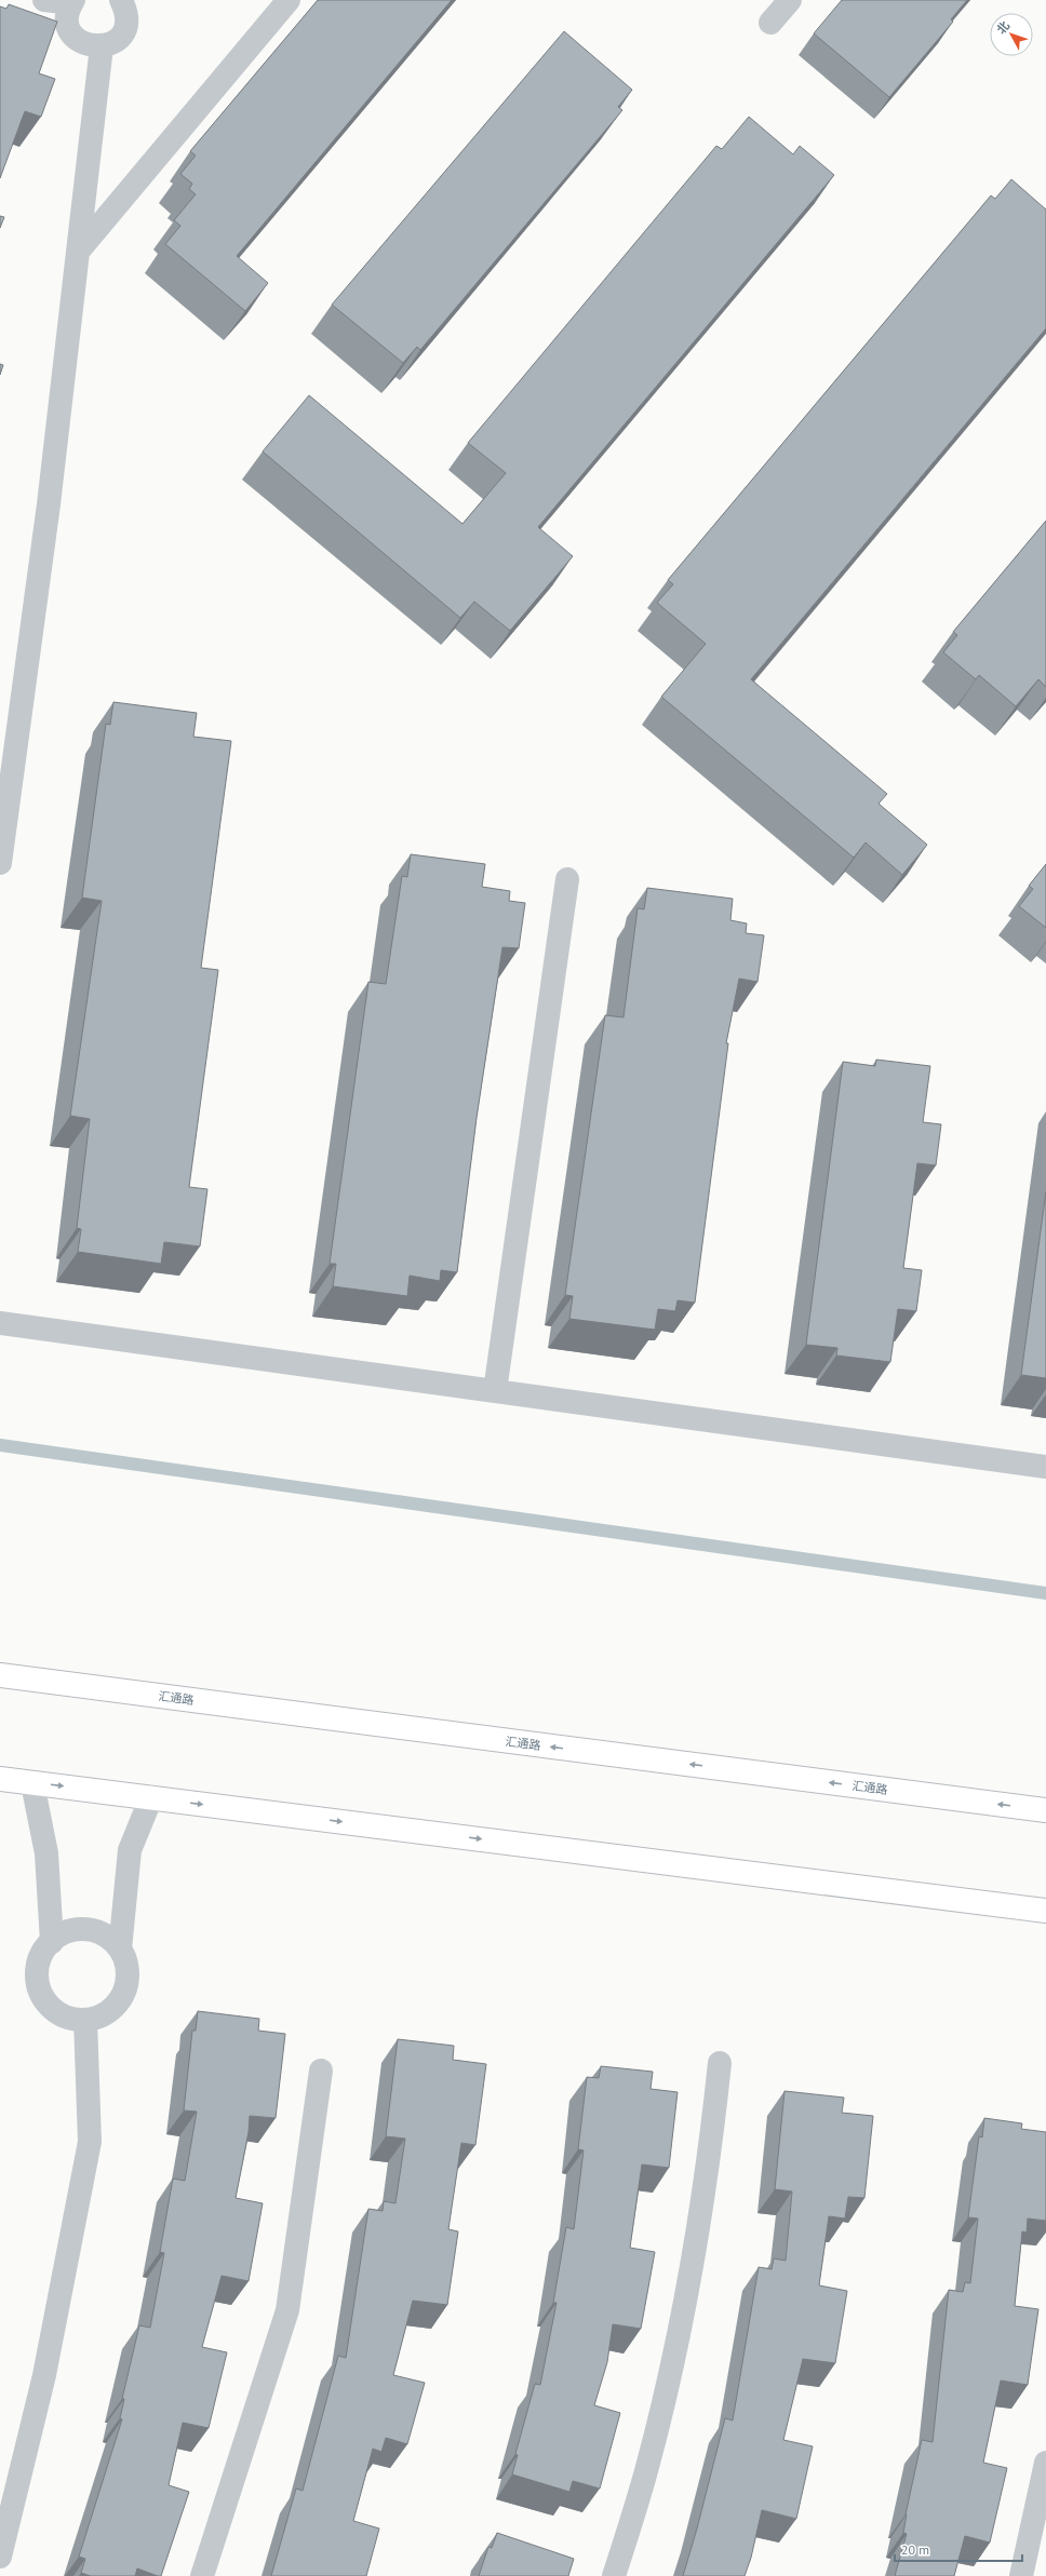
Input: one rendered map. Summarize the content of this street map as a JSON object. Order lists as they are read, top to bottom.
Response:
{
  "streets": {
    "main road": ["汇通路"]
  },
  "scale_bar": "20 m",
  "north": "top left"
}
